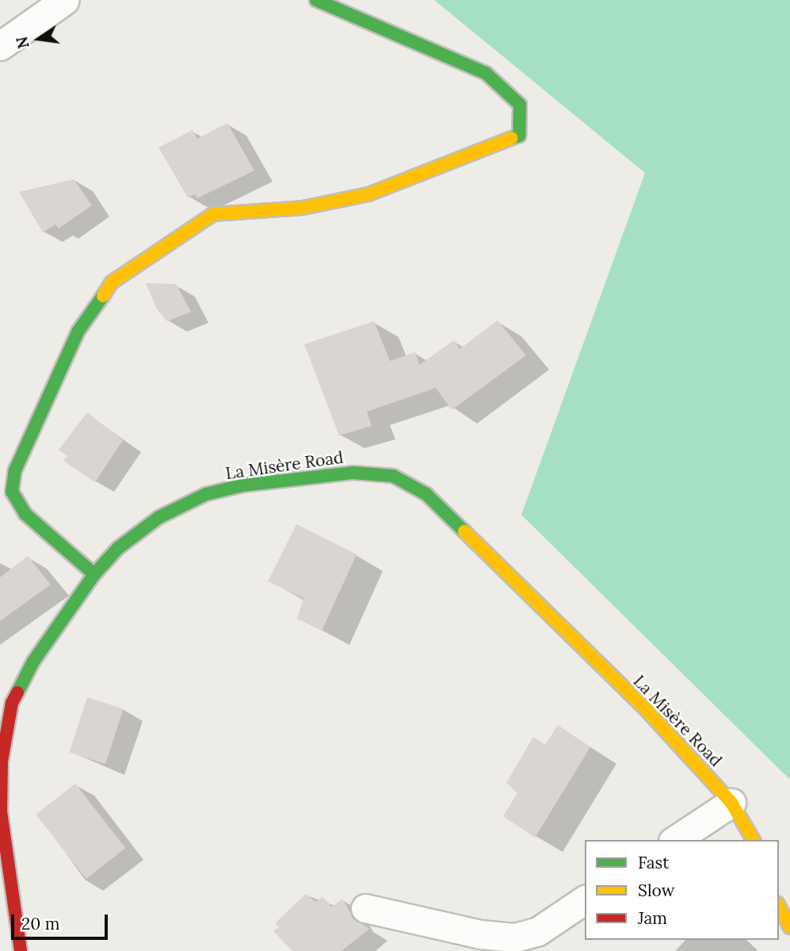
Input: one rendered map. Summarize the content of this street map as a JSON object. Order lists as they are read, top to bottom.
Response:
{
  "streets": {
    "main road": ["La Misère Road"]
  },
  "legend": ["Fast", "Slow", "Jam"],
  "scale_bar": "20 m",
  "north": "left"
}
